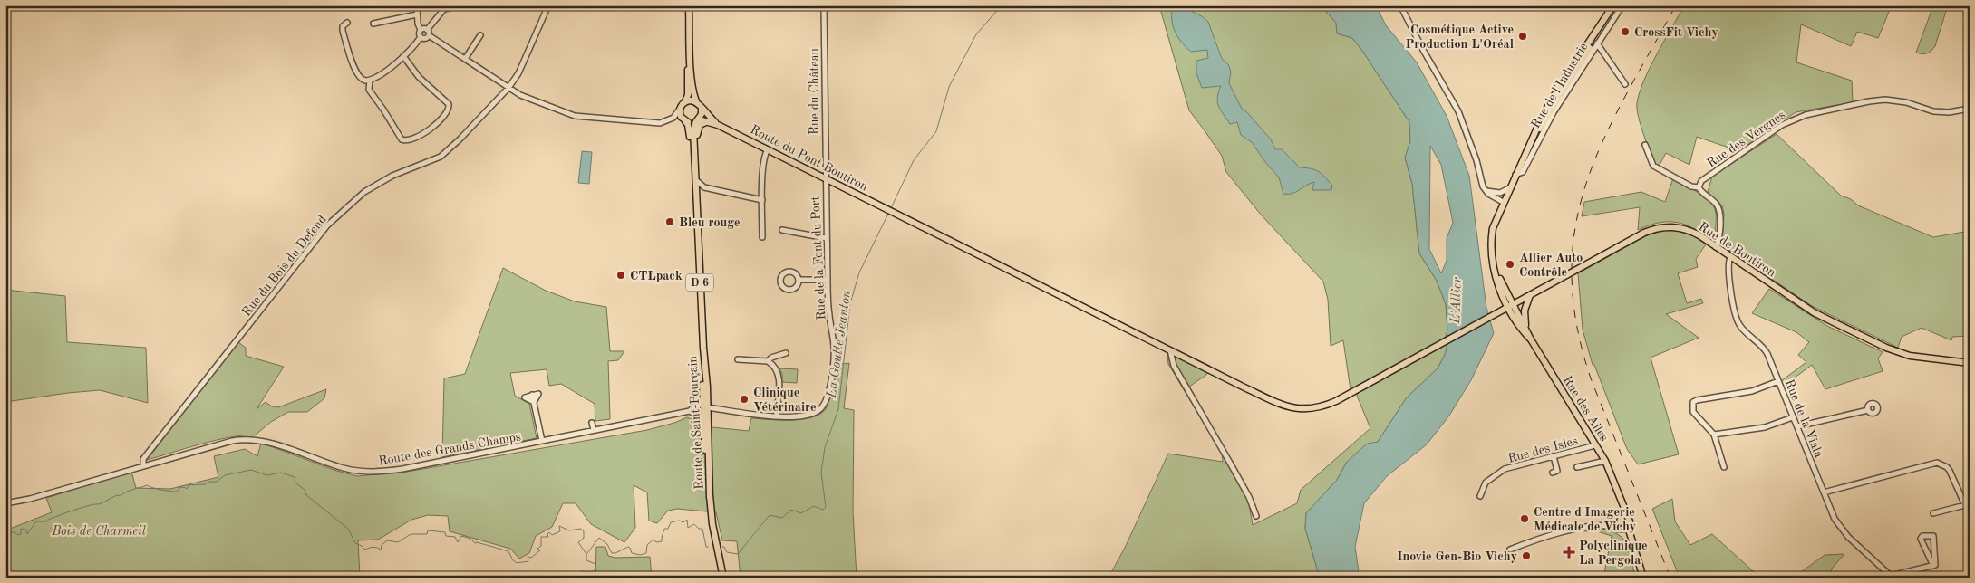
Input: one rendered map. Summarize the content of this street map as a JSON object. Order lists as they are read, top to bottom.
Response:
{
  "streets": {
    "main road": [
      "Rue de l'Industrie",
      "Route du Pont Boutiron",
      "Rue de Boutiron",
      "D 6",
      "Rue des Ailes",
      "Route de Saint-Pourçain"
    ],
    "street": [
      "Rue du Château",
      "Rue des Vergnes",
      "Rue de la Font du Port",
      "Rue du Bois du Défend",
      "Rue de la Viala",
      "Route des Grands Champs",
      "Rue des Isles"
    ]
  },
  "crossings": [
    ["Rue de l'Industrie", "Rue de Boutiron"],
    ["Rue de l'Industrie", "Rue des Ailes"],
    ["Rue du Château", "Route du Pont Boutiron"],
    ["Rue du Château", "Rue de la Font du Port"],
    ["Route du Pont Boutiron", "Rue de Boutiron"],
    ["Route du Pont Boutiron", "Rue de la Font du Port"],
    ["Route du Pont Boutiron", "Route de Saint-Pourçain"],
    ["Rue de Boutiron", "Rue des Ailes"],
    ["Rue de Boutiron", "Rue de la Viala"],
    ["Rue de la Font du Port", "Route de Saint-Pourçain"],
    ["Rue de la Font du Port", "Route des Grands Champs"],
    ["Rue du Bois du Défend", "Route des Grands Champs"],
    ["Rue des Ailes", "Rue des Isles"],
    ["Route de Saint-Pourçain", "Route des Grands Champs"]
  ],
  "water": ["L'Allier", "La Goutte Jeanton"],
  "parks": ["Bois de Charmeil"],
  "places": {
    "other": [
      "CrossFit Vichy",
      "Cosmétique Active Production L'Oréal",
      "Bleu rouge",
      "Allier Auto Contrôle",
      "CTLpack",
      "Clinique Vétérinaire",
      "Centre d'Imagerie Médicale de Vichy",
      "Inovie Gen-Bio Vichy"
    ],
    "health": ["Polyclinique La Pergola"]
  }
}
